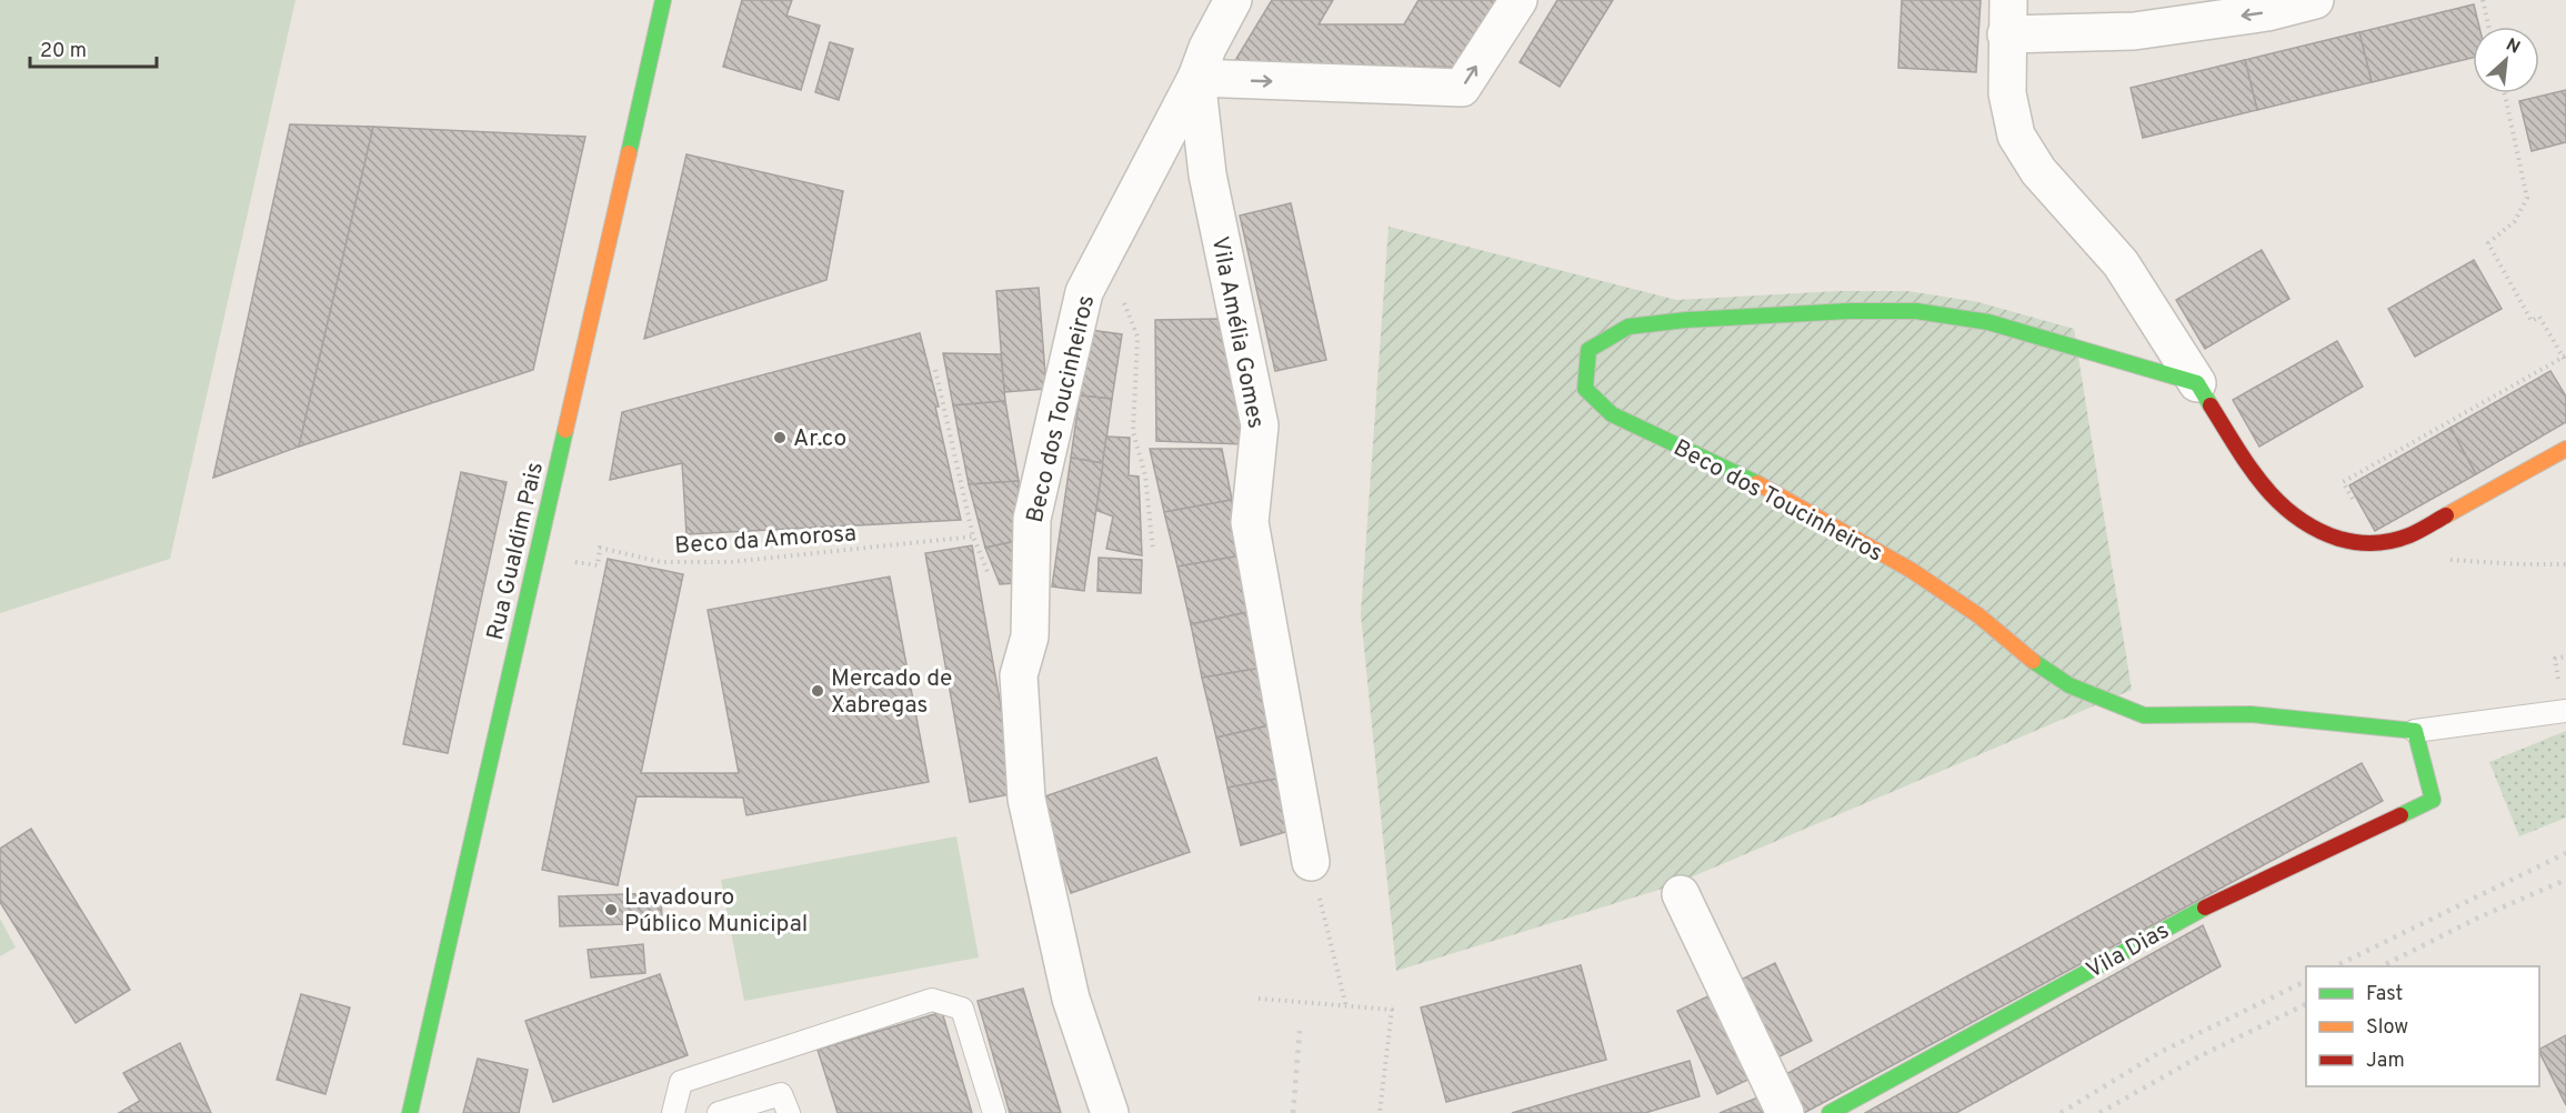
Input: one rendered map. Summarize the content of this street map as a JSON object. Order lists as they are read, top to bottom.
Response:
{
  "streets": {
    "street": [
      "Vila Amélia Gomes",
      "Beco dos Toucinheiros",
      "Rua Gualdim Pais",
      "Vila Dias"
    ],
    "path": ["Beco da Amorosa"]
  },
  "crossings": [
    ["Vila Amélia Gomes", "Beco dos Toucinheiros"],
    ["Beco dos Toucinheiros", "Vila Dias"],
    ["Beco da Amorosa", "Rua Gualdim Pais"]
  ],
  "places": ["Ar.co", "Mercado de Xabregas", "Lavadouro Público Municipal"],
  "legend": ["Fast", "Slow", "Jam"],
  "scale_bar": "20 m",
  "north": "top right"
}
